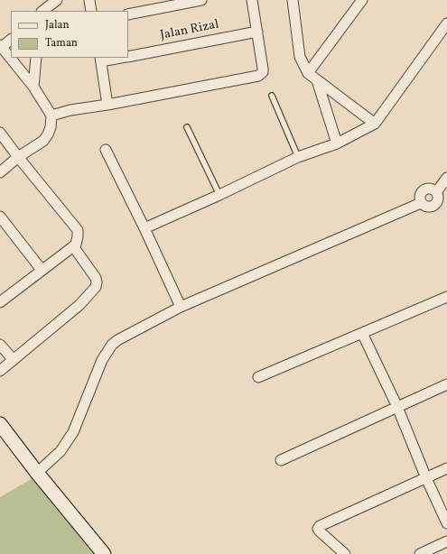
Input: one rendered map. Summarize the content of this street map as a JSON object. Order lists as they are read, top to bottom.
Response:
{
  "streets": {
    "street": ["Jalan Rizal"]
  },
  "legend": ["Jalan", "Taman"]
}
